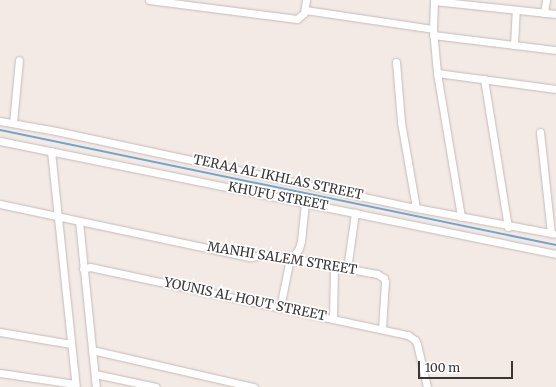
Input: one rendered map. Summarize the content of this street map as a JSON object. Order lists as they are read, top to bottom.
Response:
{
  "streets": {
    "street": [
      "TERAA AL IKHLAS STREET",
      "KHUFU STREET",
      "MANHI SALEM STREET",
      "YOUNIS AL HOUT STREET"
    ]
  },
  "crossings": [
    ["MANHI SALEM STREET", "YOUNIS AL HOUT STREET"]
  ],
  "scale_bar": "100 m"
}
